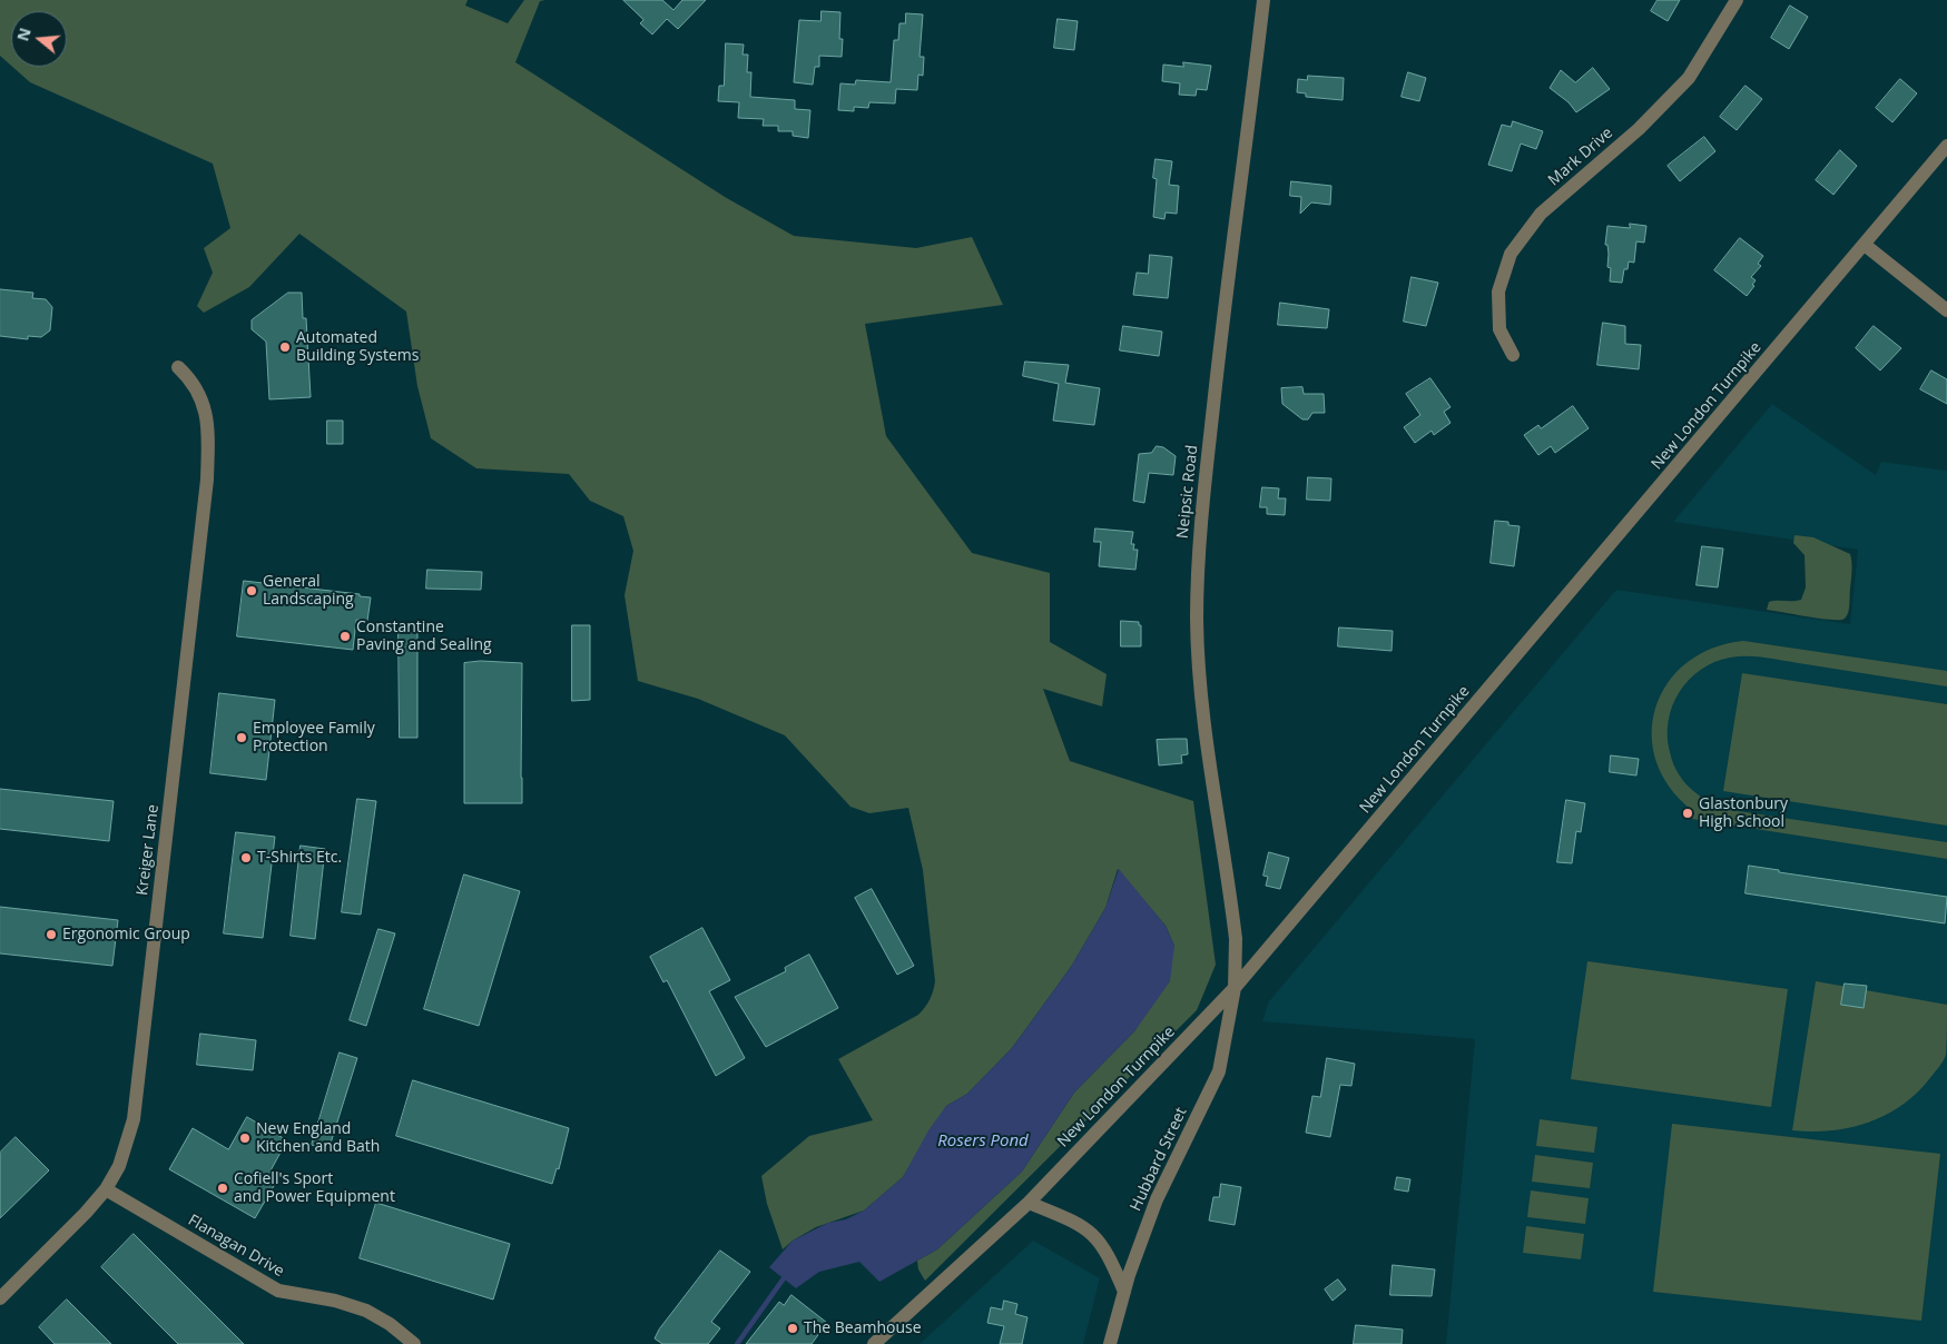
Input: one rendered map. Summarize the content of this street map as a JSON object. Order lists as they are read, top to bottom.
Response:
{
  "streets": {
    "street": [
      "Mark Drive",
      "New London Turnpike",
      "Neipsic Road",
      "Kreiger Lane",
      "Hubbard Street",
      "Flanagan Drive"
    ]
  },
  "crossings": [
    ["New London Turnpike", "Neipsic Road"],
    ["New London Turnpike", "Hubbard Street"],
    ["Neipsic Road", "Hubbard Street"],
    ["Kreiger Lane", "Flanagan Drive"]
  ],
  "water": ["Rosers Pond"],
  "places": [
    "Automated Building Systems",
    "General Landscaping",
    "Constantine Paving and Sealing",
    "Employee Family Protection",
    "Glastonbury High School",
    "T-Shirts Etc.",
    "Ergonomic Group",
    "New England Kitchen and Bath",
    "Cofiell's Sport and Power Equipment",
    "The Beamhouse"
  ],
  "north": "left"
}
